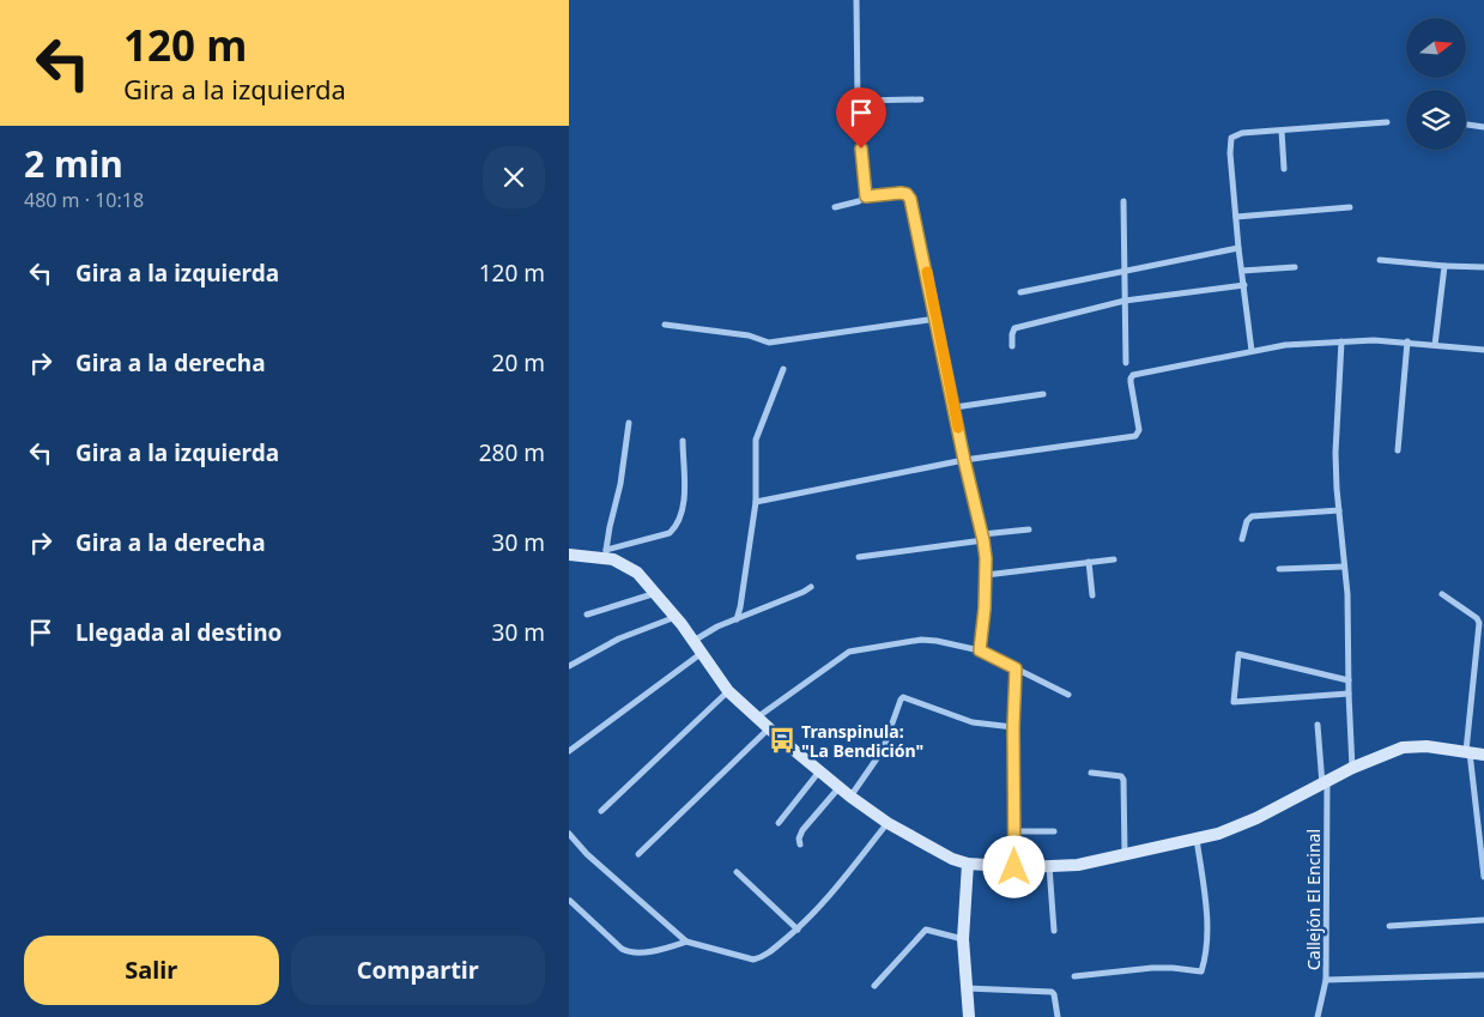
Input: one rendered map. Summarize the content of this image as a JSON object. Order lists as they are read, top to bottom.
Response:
{
  "streets": {
    "street": ["Callejón El Encinal"]
  },
  "places": {
    "bus stop": ["Transpinula: \"La Bendición\""]
  },
  "north": "right",
  "page": {
    "turn": ["120 m", "Gira a la izquierda"],
    "heading": ["2 min", "480 m · 10:18"],
    "list": [
      {
        "name": "Gira a la izquierda",
        "value": "120 m"
      },
      {
        "name": "Gira a la derecha",
        "value": "20 m"
      },
      {
        "name": "Gira a la izquierda",
        "value": "280 m"
      },
      {
        "name": "Gira a la derecha",
        "value": "30 m"
      },
      {
        "name": "Llegada al destino",
        "value": "30 m"
      }
    ],
    "buttons": ["Salir", "Compartir"]
  }
}
